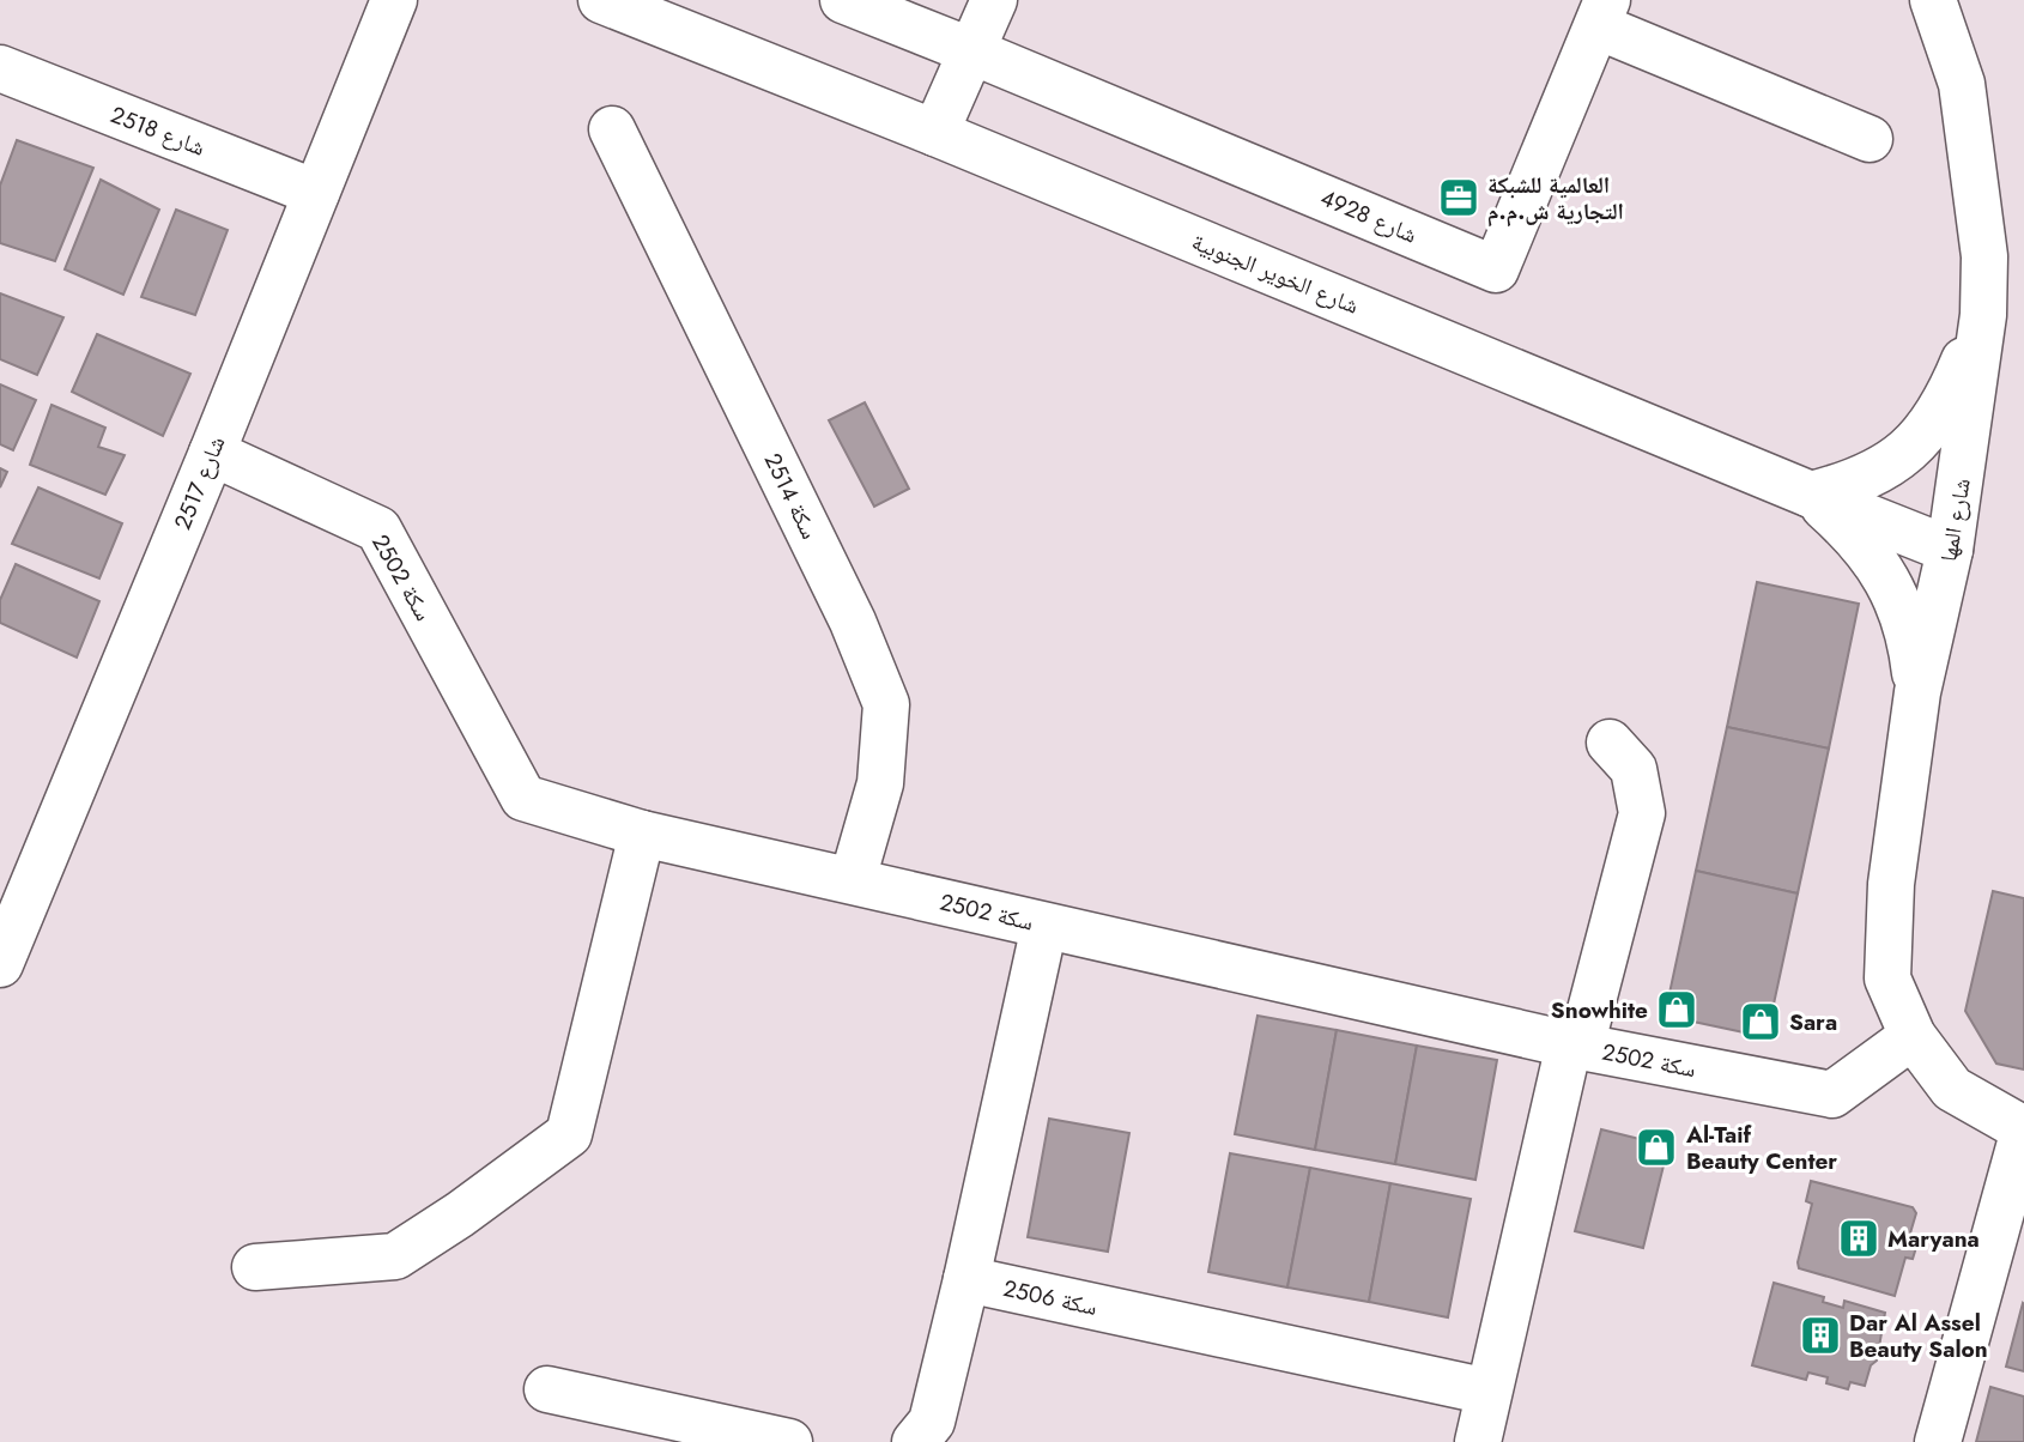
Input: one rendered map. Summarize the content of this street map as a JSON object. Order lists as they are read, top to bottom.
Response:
{
  "streets": {
    "street": [
      "2518 شارع",
      "4928 شارع",
      "شارع الخوير الجنوبية",
      "2517 شارع",
      "سكة 2514",
      "شارع المها",
      "2502 سكة",
      "سكة 2506"
    ]
  },
  "crossings": [
    ["2518 شارع", "2517 شارع"],
    ["شارع الخوير الجنوبية", "شارع المها"],
    ["2517 شارع", "2502 سكة"],
    ["سكة 2514", "2502 سكة"],
    ["شارع المها", "2502 سكة"]
  ],
  "places": {
    "office": ["العالمية للشبكة التجارية ش.م.م"],
    "shop": ["Snowhite", "Sara", "Al-Taif Beauty Center"],
    "building": ["Maryana", "Dar Al Assel Beauty Salon"]
  }
}
